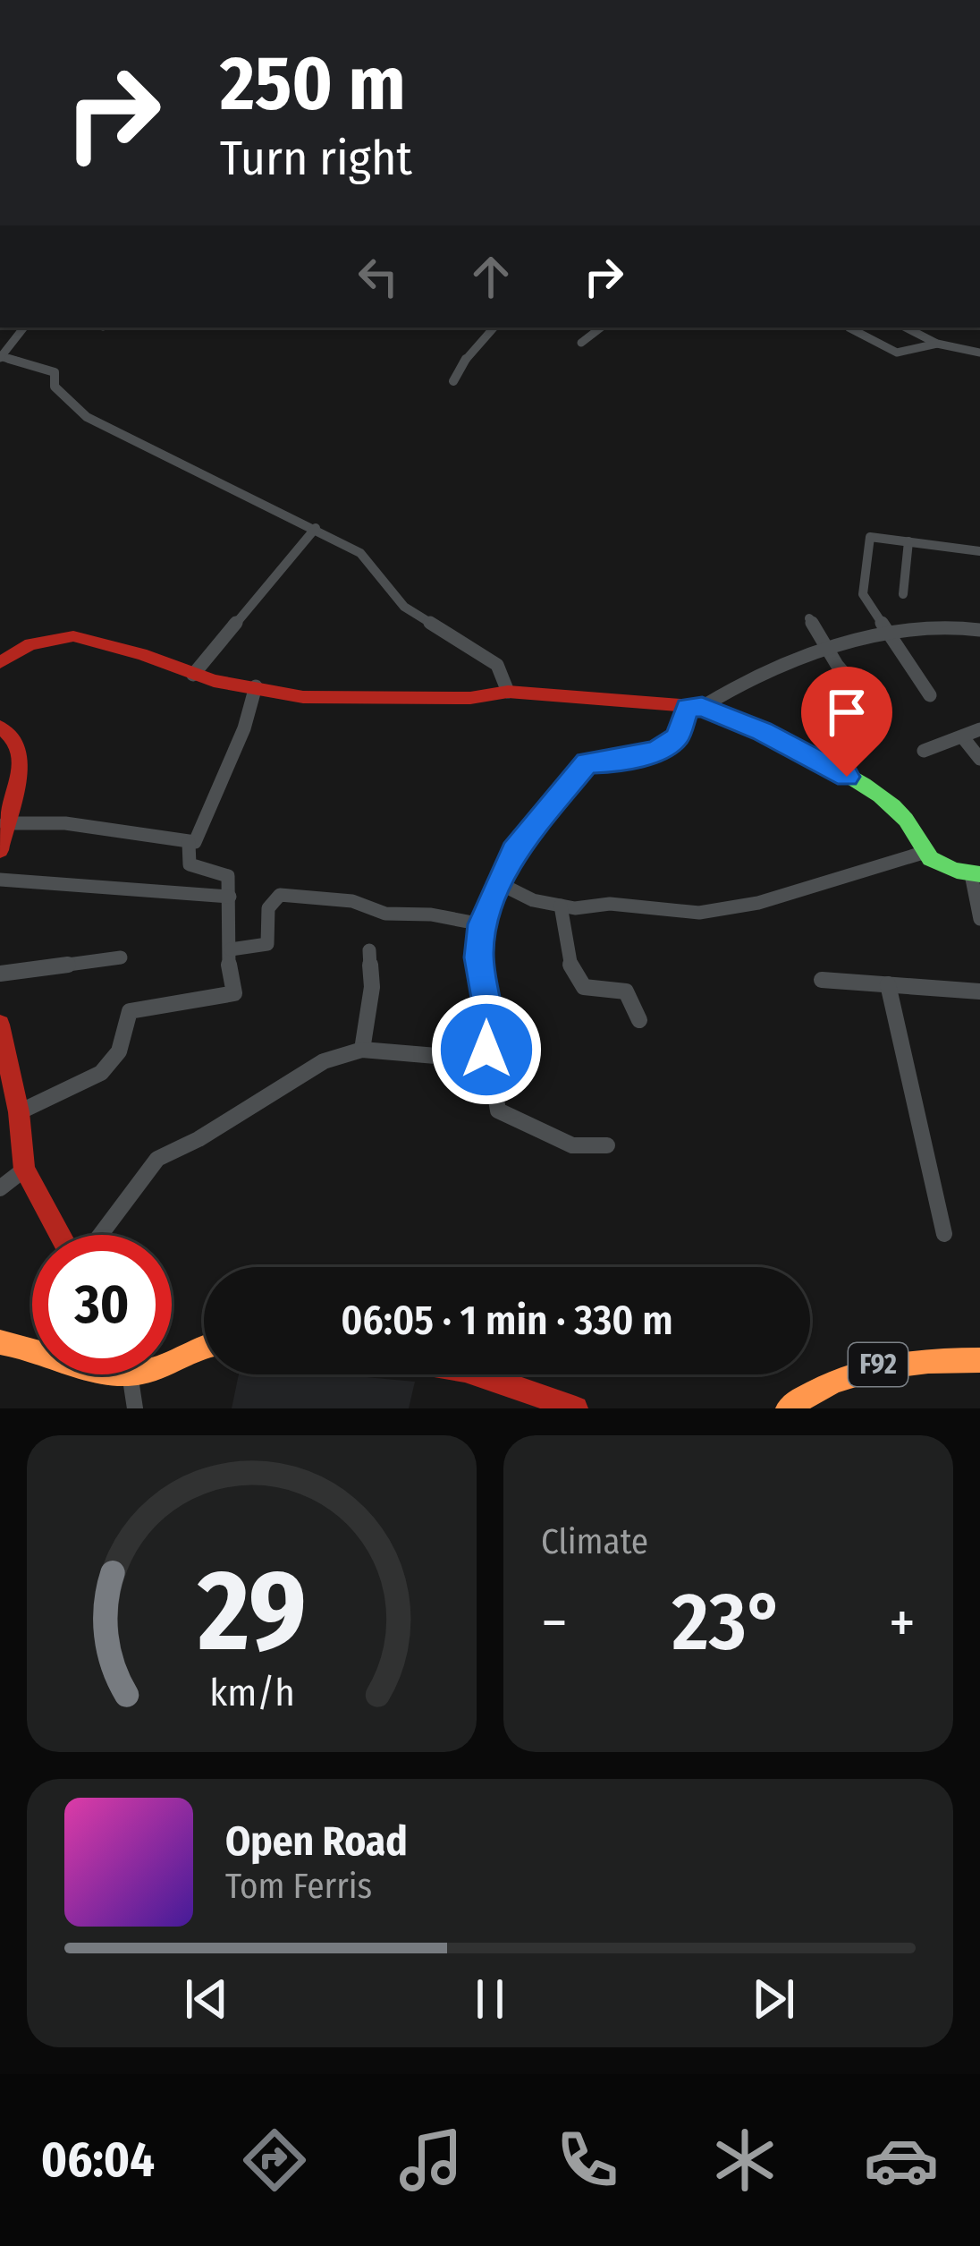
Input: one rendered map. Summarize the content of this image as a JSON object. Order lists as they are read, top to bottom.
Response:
{
  "streets": {
    "street": ["F92"]
  },
  "page": {
    "turn": ["250 m", "Turn right"],
    "limit": "30",
    "trip": "06:05 · 1 min · 330 m",
    "tile": "Climate",
    "heat": ["−", "23°", "+"],
    "song": ["Open Road", "Tom Ferris"],
    "tabs": "06:04",
    "gauge": ["29", "km/h"]
  }
}
